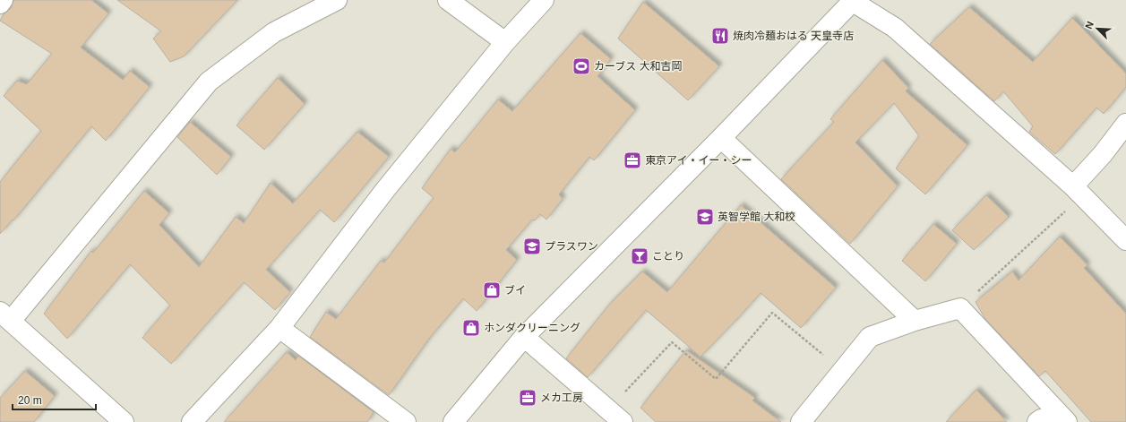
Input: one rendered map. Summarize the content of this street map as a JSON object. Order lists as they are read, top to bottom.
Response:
{
  "places": {
    "restaurant": ["焼肉冷麺おはる 天皇寺店"],
    "sports": ["カーブス 大和吉岡"],
    "office": ["東京アイ・イー・シー", "メカ工房"],
    "school or university": ["英智学館 大和校", "プラスワン"],
    "bar": ["ことり"],
    "shop": ["ブイ", "ホンダクリーニング"]
  },
  "scale_bar": "20 m",
  "north": "top left"
}
